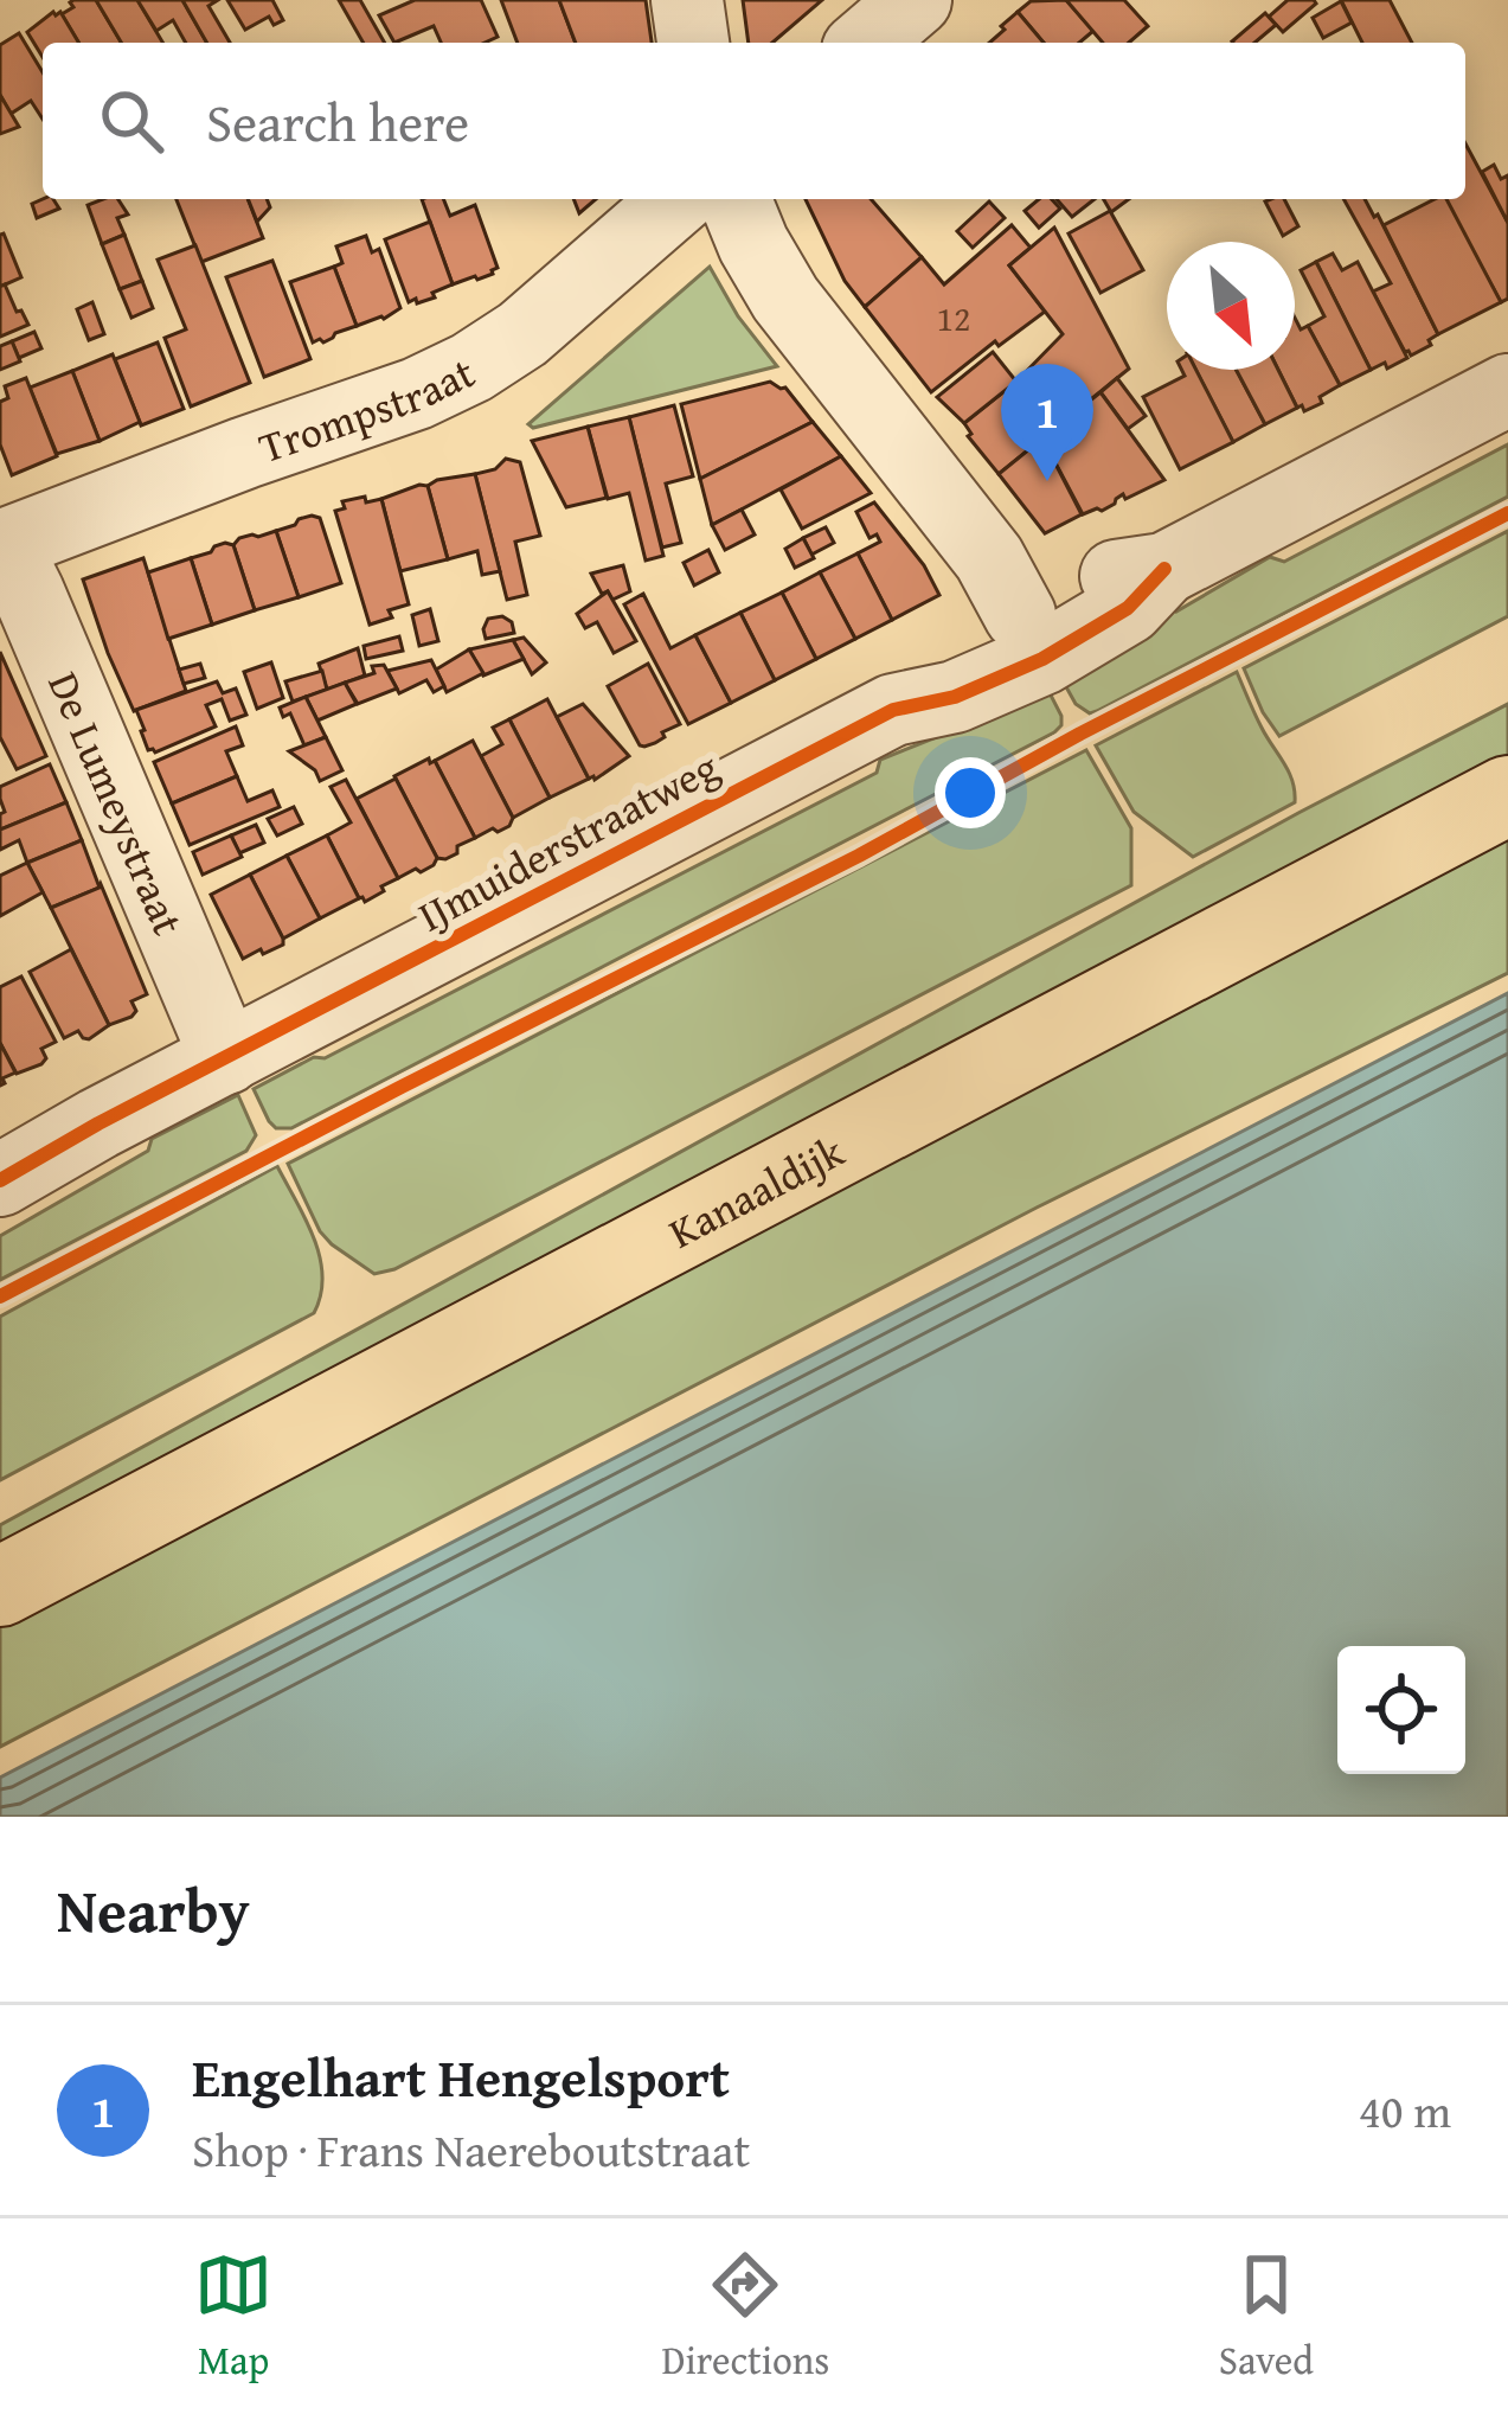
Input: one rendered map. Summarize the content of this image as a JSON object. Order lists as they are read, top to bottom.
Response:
{
  "streets": {
    "main road": ["Kanaaldijk"],
    "street": ["Trompstraat", "De Lumeystraat", "IJmuiderstraatweg"]
  },
  "crossings": [
    ["Trompstraat", "De Lumeystraat"],
    ["De Lumeystraat", "IJmuiderstraatweg"]
  ],
  "house_numbers": ["12"],
  "north": "bottom right",
  "page": {
    "search": "Search here",
    "pins": "1",
    "heading": "Nearby",
    "list": [
      {
        "mark": "1",
        "name": "Engelhart Hengelsport",
        "note": "Shop · Frans Naereboutstraat",
        "value": "40 m"
      }
    ],
    "nav": ["Map", "Directions", "Saved"]
  }
}
